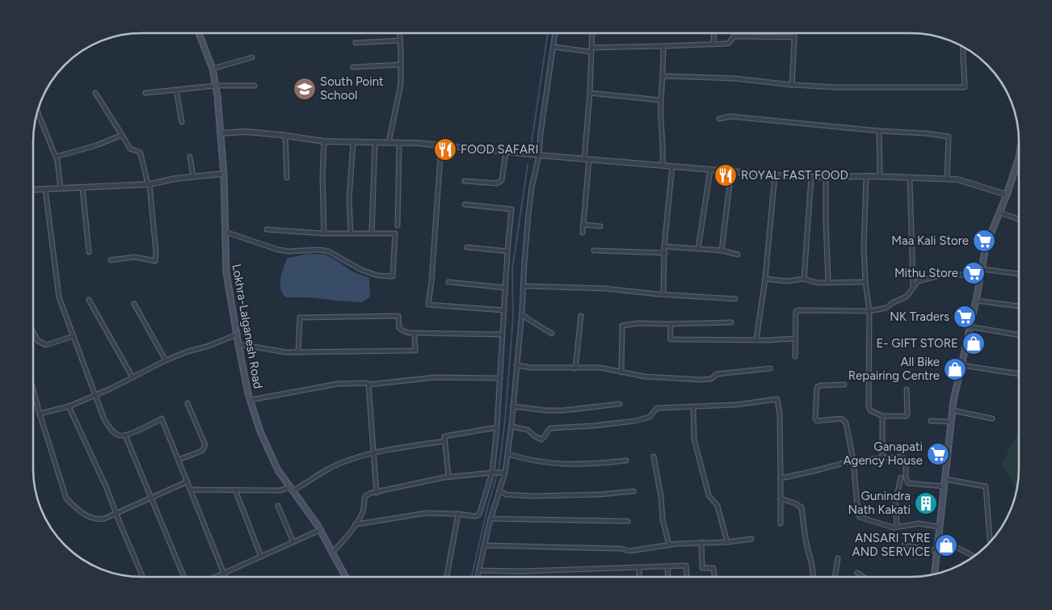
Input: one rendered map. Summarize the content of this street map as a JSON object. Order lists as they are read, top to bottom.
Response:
{
  "streets": {
    "main road": ["Lokhra-Lalganesh Road"]
  },
  "places": {
    "school or university": ["South Point School"],
    "restaurant": ["FOOD SAFARI", "ROYAL FAST FOOD"],
    "supermarket": [
      "Maa Kali Store",
      "Mithu Store",
      "NK Traders",
      "Ganapati Agency House"
    ],
    "shop": ["E- GIFT STORE", "All Bike Repairing Centre", "ANSARI TYRE AND SERVICE"],
    "building": ["Gunindra Nath Kakati"]
  }
}
